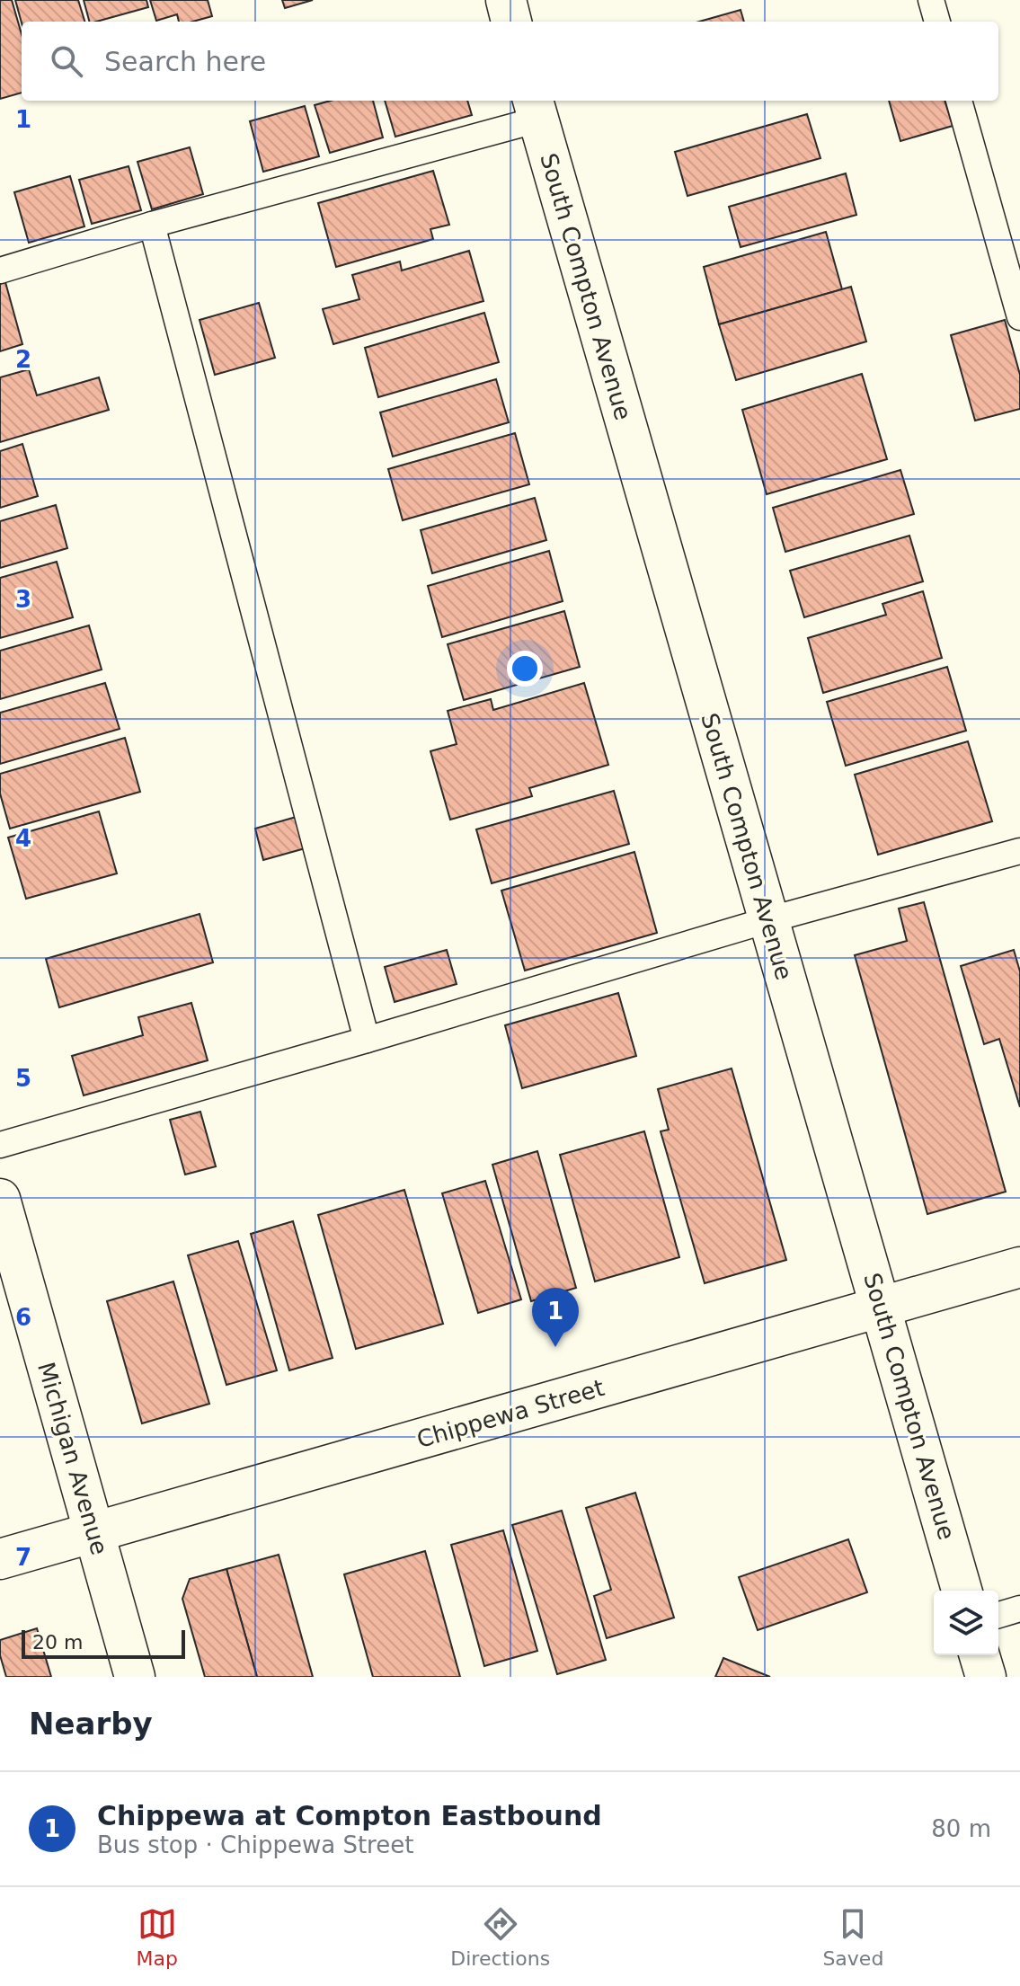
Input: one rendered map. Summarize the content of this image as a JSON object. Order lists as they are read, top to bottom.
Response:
{
  "streets": {
    "street": ["South Compton Avenue", "Chippewa Street", "Michigan Avenue"]
  },
  "crossings": [
    ["South Compton Avenue", "Chippewa Street"],
    ["Chippewa Street", "Michigan Avenue"]
  ],
  "scale_bar": "20 m",
  "page": {
    "search": "Search here",
    "pins": "1",
    "scale": "20 m",
    "heading": "Nearby",
    "list": [
      {
        "mark": "1",
        "name": "Chippewa at Compton Eastbound",
        "note": "Bus stop · Chippewa Street",
        "value": "80 m"
      }
    ],
    "nav": ["Map", "Directions", "Saved"]
  },
  "grid": {
    "rows": [
      "1",
      "2",
      "3",
      "4",
      "5",
      "6",
      "7"
    ]
  }
}
